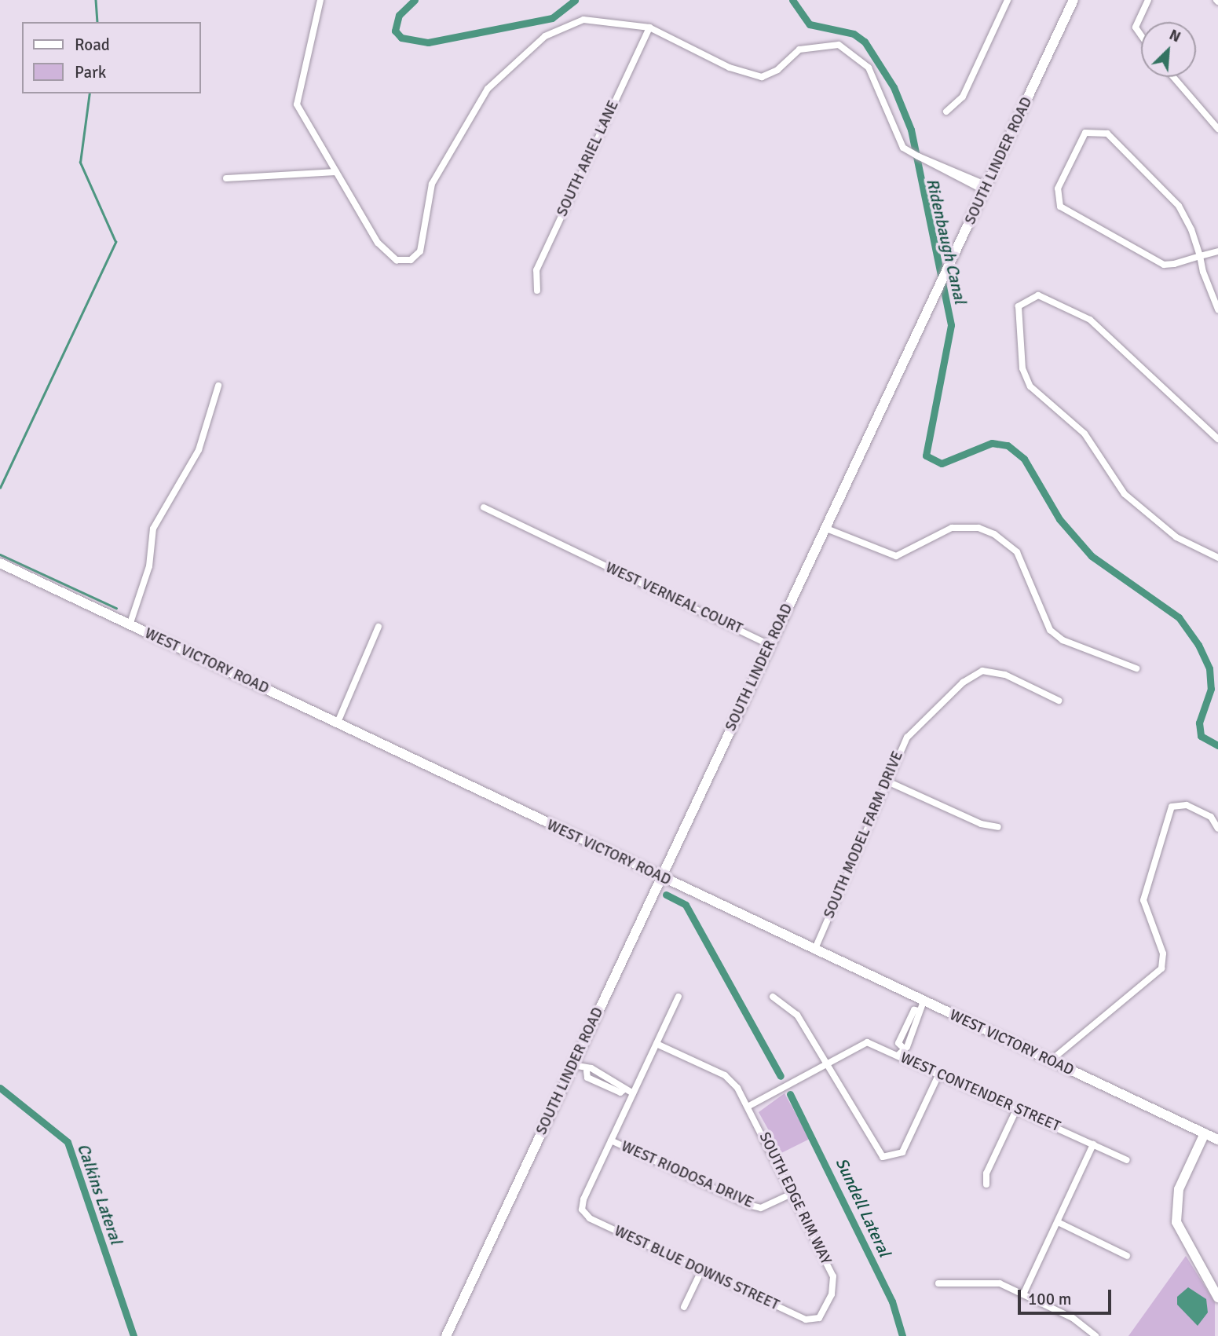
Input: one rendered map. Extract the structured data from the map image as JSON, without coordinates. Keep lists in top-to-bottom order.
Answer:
{
  "streets": {
    "street": [
      "SOUTH ARIEL LANE",
      "SOUTH LINDER ROAD",
      "WEST VERNEAL COURT",
      "WEST VICTORY ROAD",
      "SOUTH MODEL FARM DRIVE",
      "WEST CONTENDER STREET",
      "WEST RIODOSA DRIVE",
      "SOUTH EDGE RIM WAY",
      "WEST BLUE DOWNS STREET"
    ]
  },
  "crossings": [
    ["SOUTH LINDER ROAD", "WEST VERNEAL COURT"],
    ["SOUTH LINDER ROAD", "WEST VICTORY ROAD"],
    ["WEST VICTORY ROAD", "SOUTH MODEL FARM DRIVE"],
    ["WEST RIODOSA DRIVE", "SOUTH EDGE RIM WAY"],
    ["WEST RIODOSA DRIVE", "WEST BLUE DOWNS STREET"],
    ["SOUTH EDGE RIM WAY", "WEST BLUE DOWNS STREET"]
  ],
  "water": ["Ridenbaugh Canal", "Calkins Lateral", "Sundell Lateral"],
  "legend": ["Road", "Park"],
  "scale_bar": "100 m",
  "north": "top right"
}
